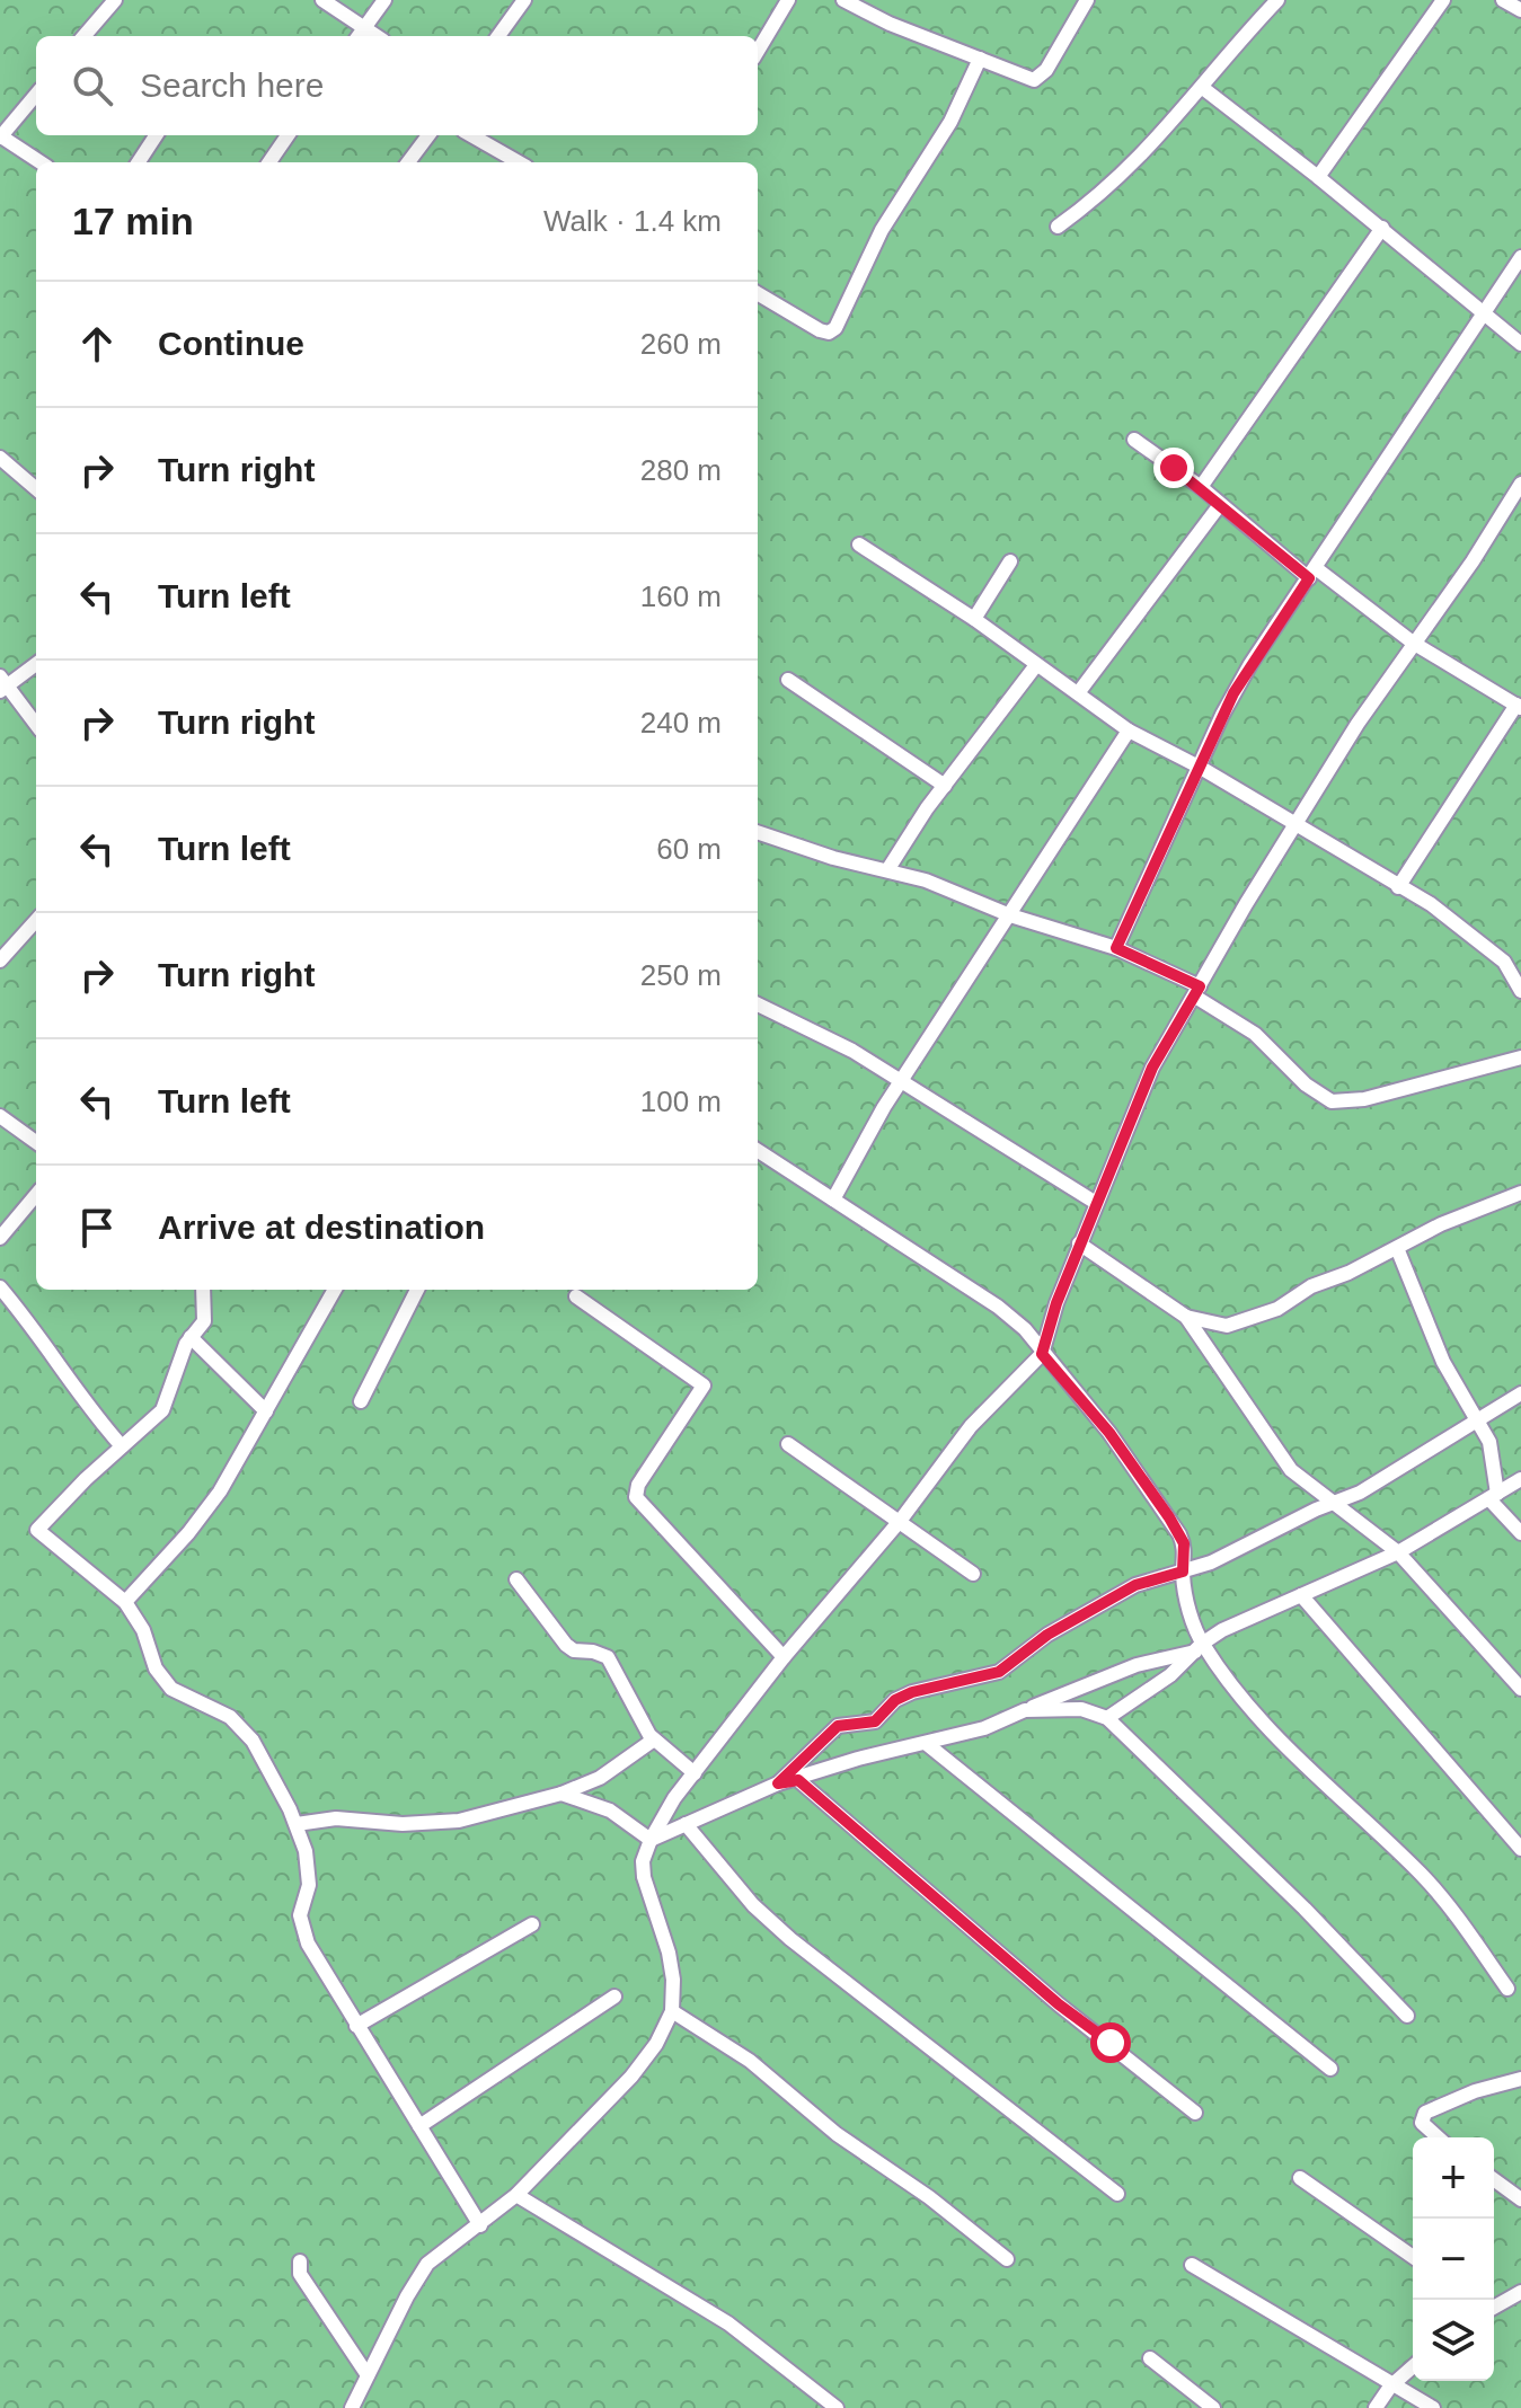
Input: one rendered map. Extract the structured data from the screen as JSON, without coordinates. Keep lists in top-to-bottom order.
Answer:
{
  "page": {
    "search": "Search here",
    "heading": ["17 min", "Walk · 1.4 km"],
    "list": [
      ["Continue", "260 m"],
      ["Turn right", "280 m"],
      ["Turn left", "160 m"],
      ["Turn right", "240 m"],
      ["Turn left", "60 m"],
      ["Turn right", "250 m"],
      ["Turn left", "100 m"],
      "Arrive at destination"
    ],
    "map_buttons": ["+", "−"]
  }
}
